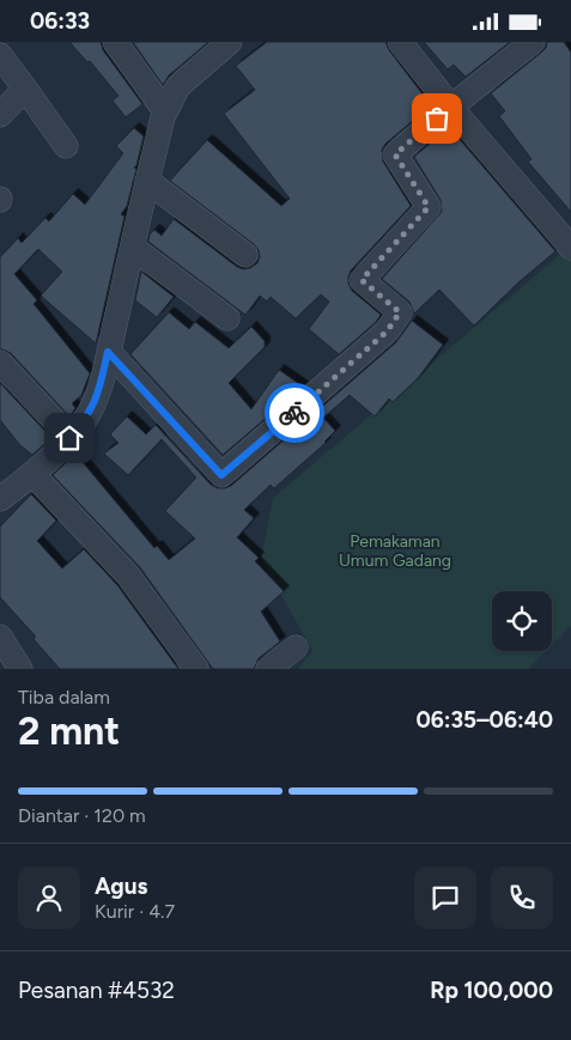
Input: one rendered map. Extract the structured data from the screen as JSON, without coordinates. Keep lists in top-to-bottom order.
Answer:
{
  "parks": ["Pemakaman Umum Gadang"],
  "page": {
    "status": "06:33",
    "heading": ["2 mnt", "Tiba dalam", "06:35–06:40"],
    "panel": [
      "Agus",
      "Kurir · 4.7",
      "Pesanan #4532",
      "Rp 100,000"
    ],
    "bar": "Diantar · 120 m"
  }
}
